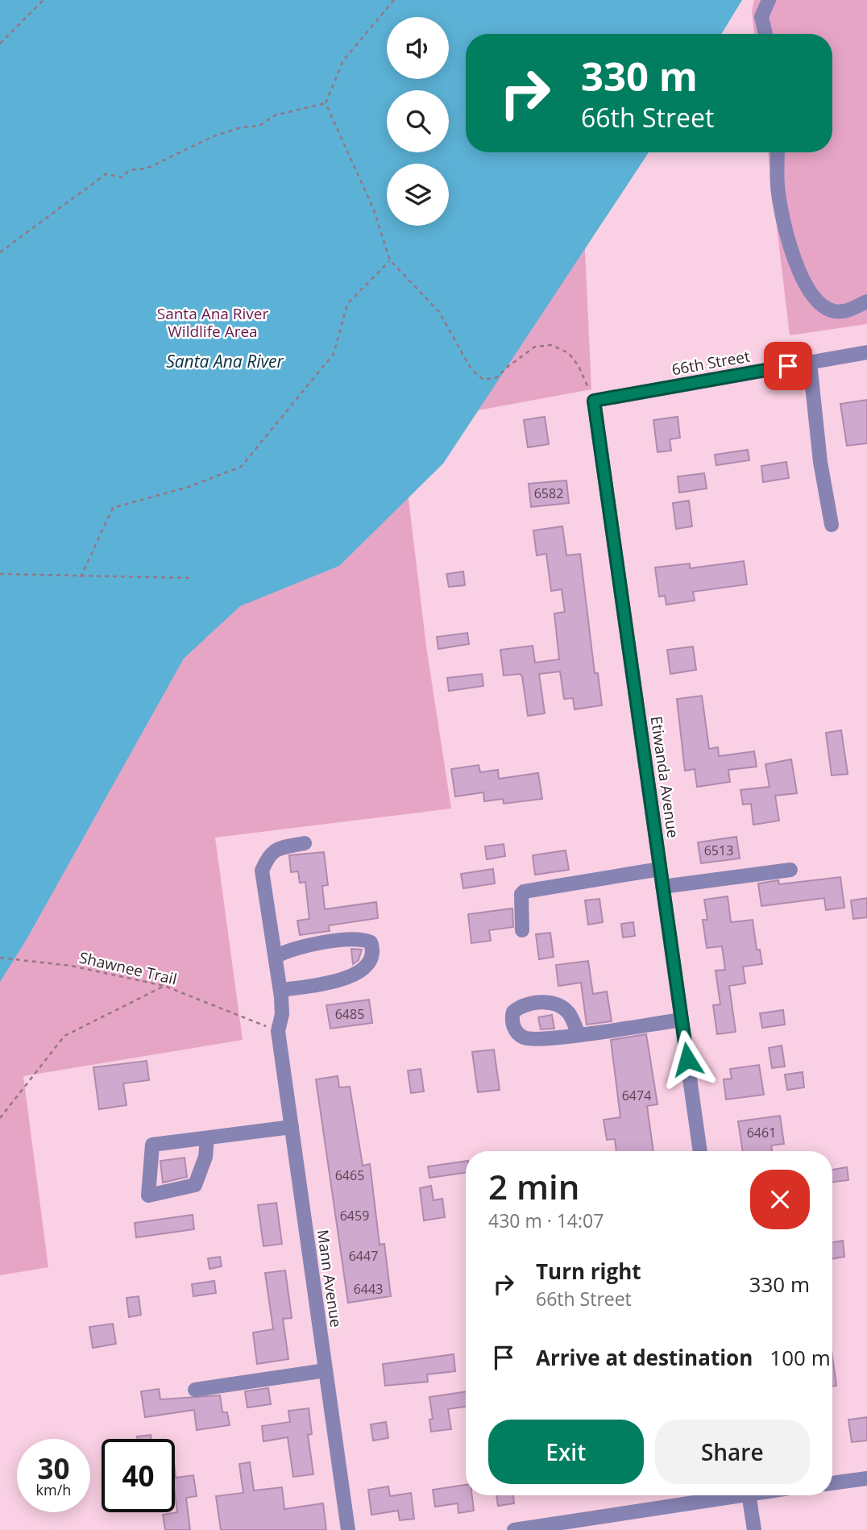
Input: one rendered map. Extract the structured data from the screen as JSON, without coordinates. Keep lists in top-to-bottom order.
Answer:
{
  "streets": {
    "street": ["66th Street", "Etiwanda Avenue", "Mann Avenue"],
    "path": ["Shawnee Trail"]
  },
  "crossings": [
    ["66th Street", "Etiwanda Avenue"],
    ["Shawnee Trail", "Mann Avenue"]
  ],
  "water": ["Santa Ana River"],
  "parks": ["Santa Ana River Wildlife Area"],
  "house_numbers": [
    "6582",
    "6513",
    "6485",
    "6474",
    "6461",
    "6465",
    "6459",
    "6447",
    "6443"
  ],
  "page": {
    "turn": ["330 m", "66th Street"],
    "heading": ["2 min", "430 m · 14:07"],
    "list": [
      {
        "name": "Turn right",
        "note": "66th Street",
        "value": "330 m"
      },
      {
        "name": "Arrive at destination",
        "value": "100 m"
      }
    ],
    "buttons": ["Exit", "Share"],
    "speed": "30 km/h",
    "limit": "40"
  }
}
